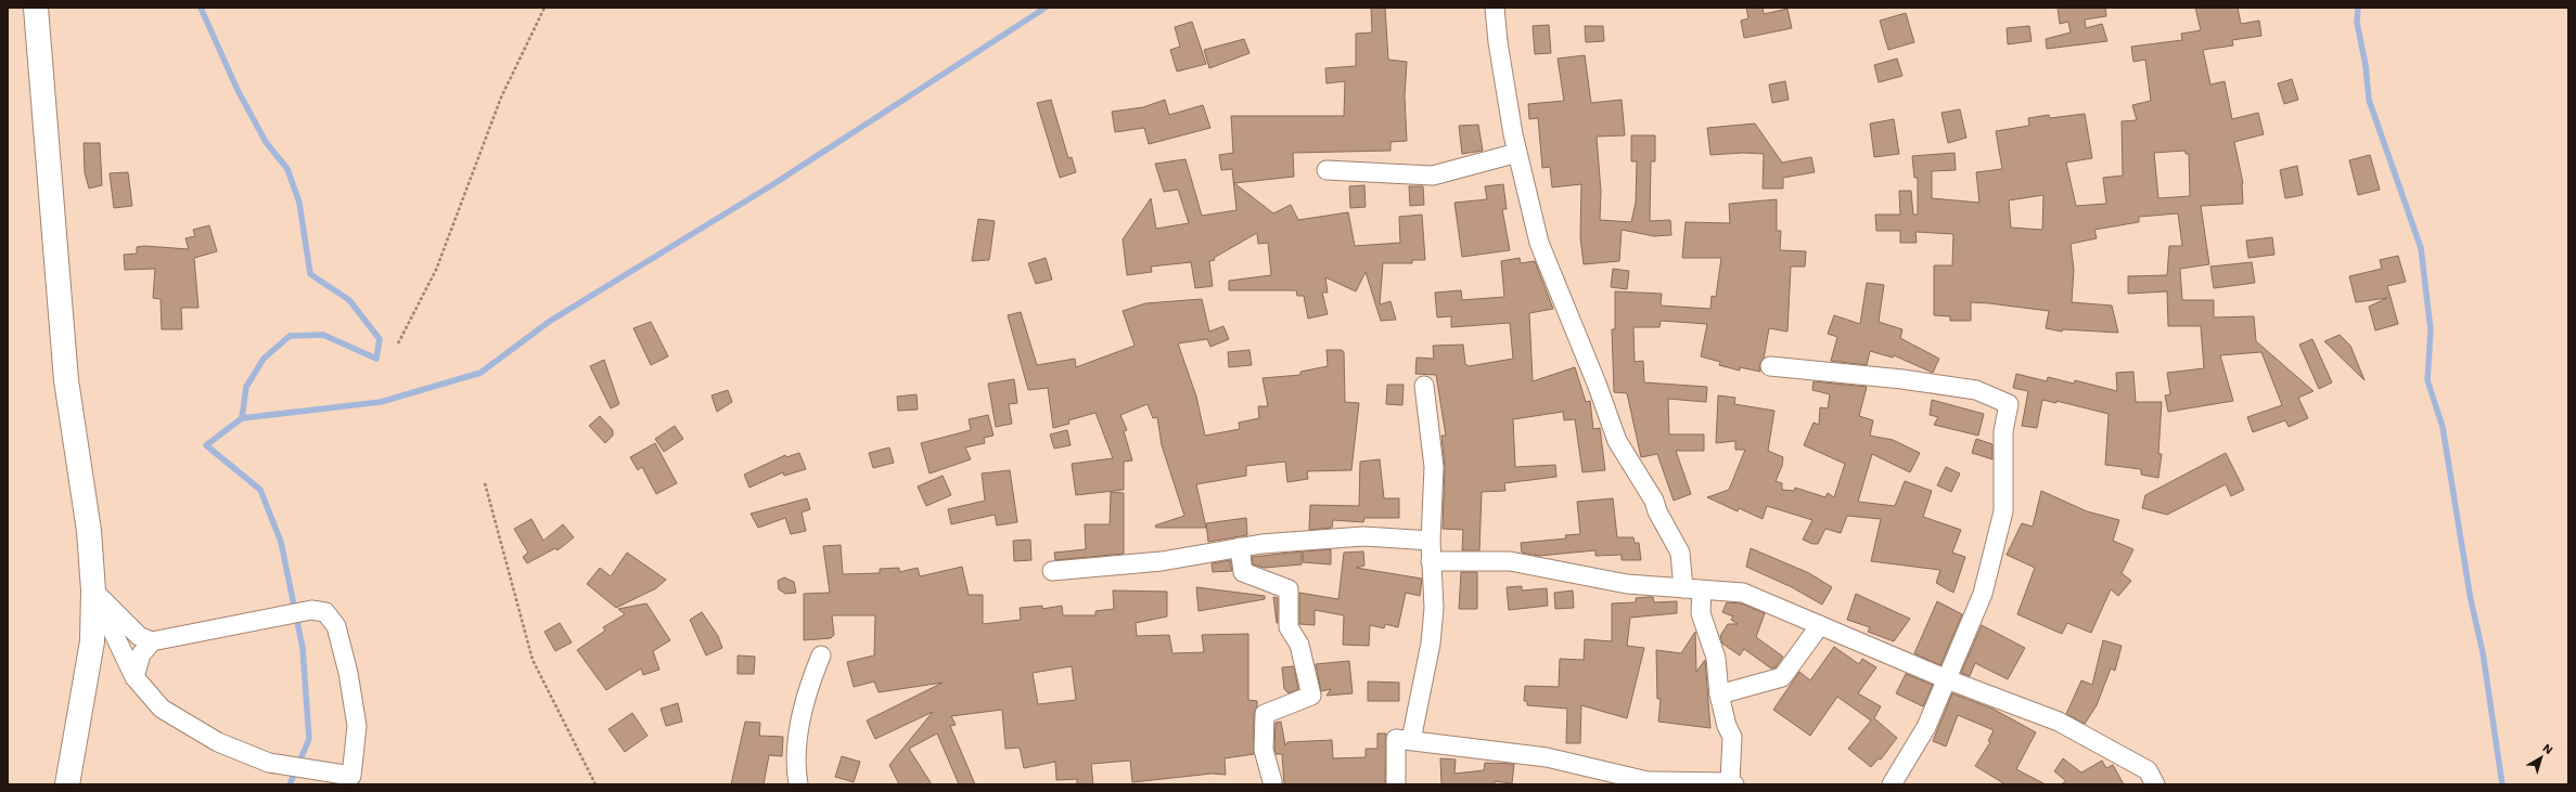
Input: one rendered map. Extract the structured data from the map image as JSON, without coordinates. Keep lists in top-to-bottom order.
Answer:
{
  "north": "top right"
}
